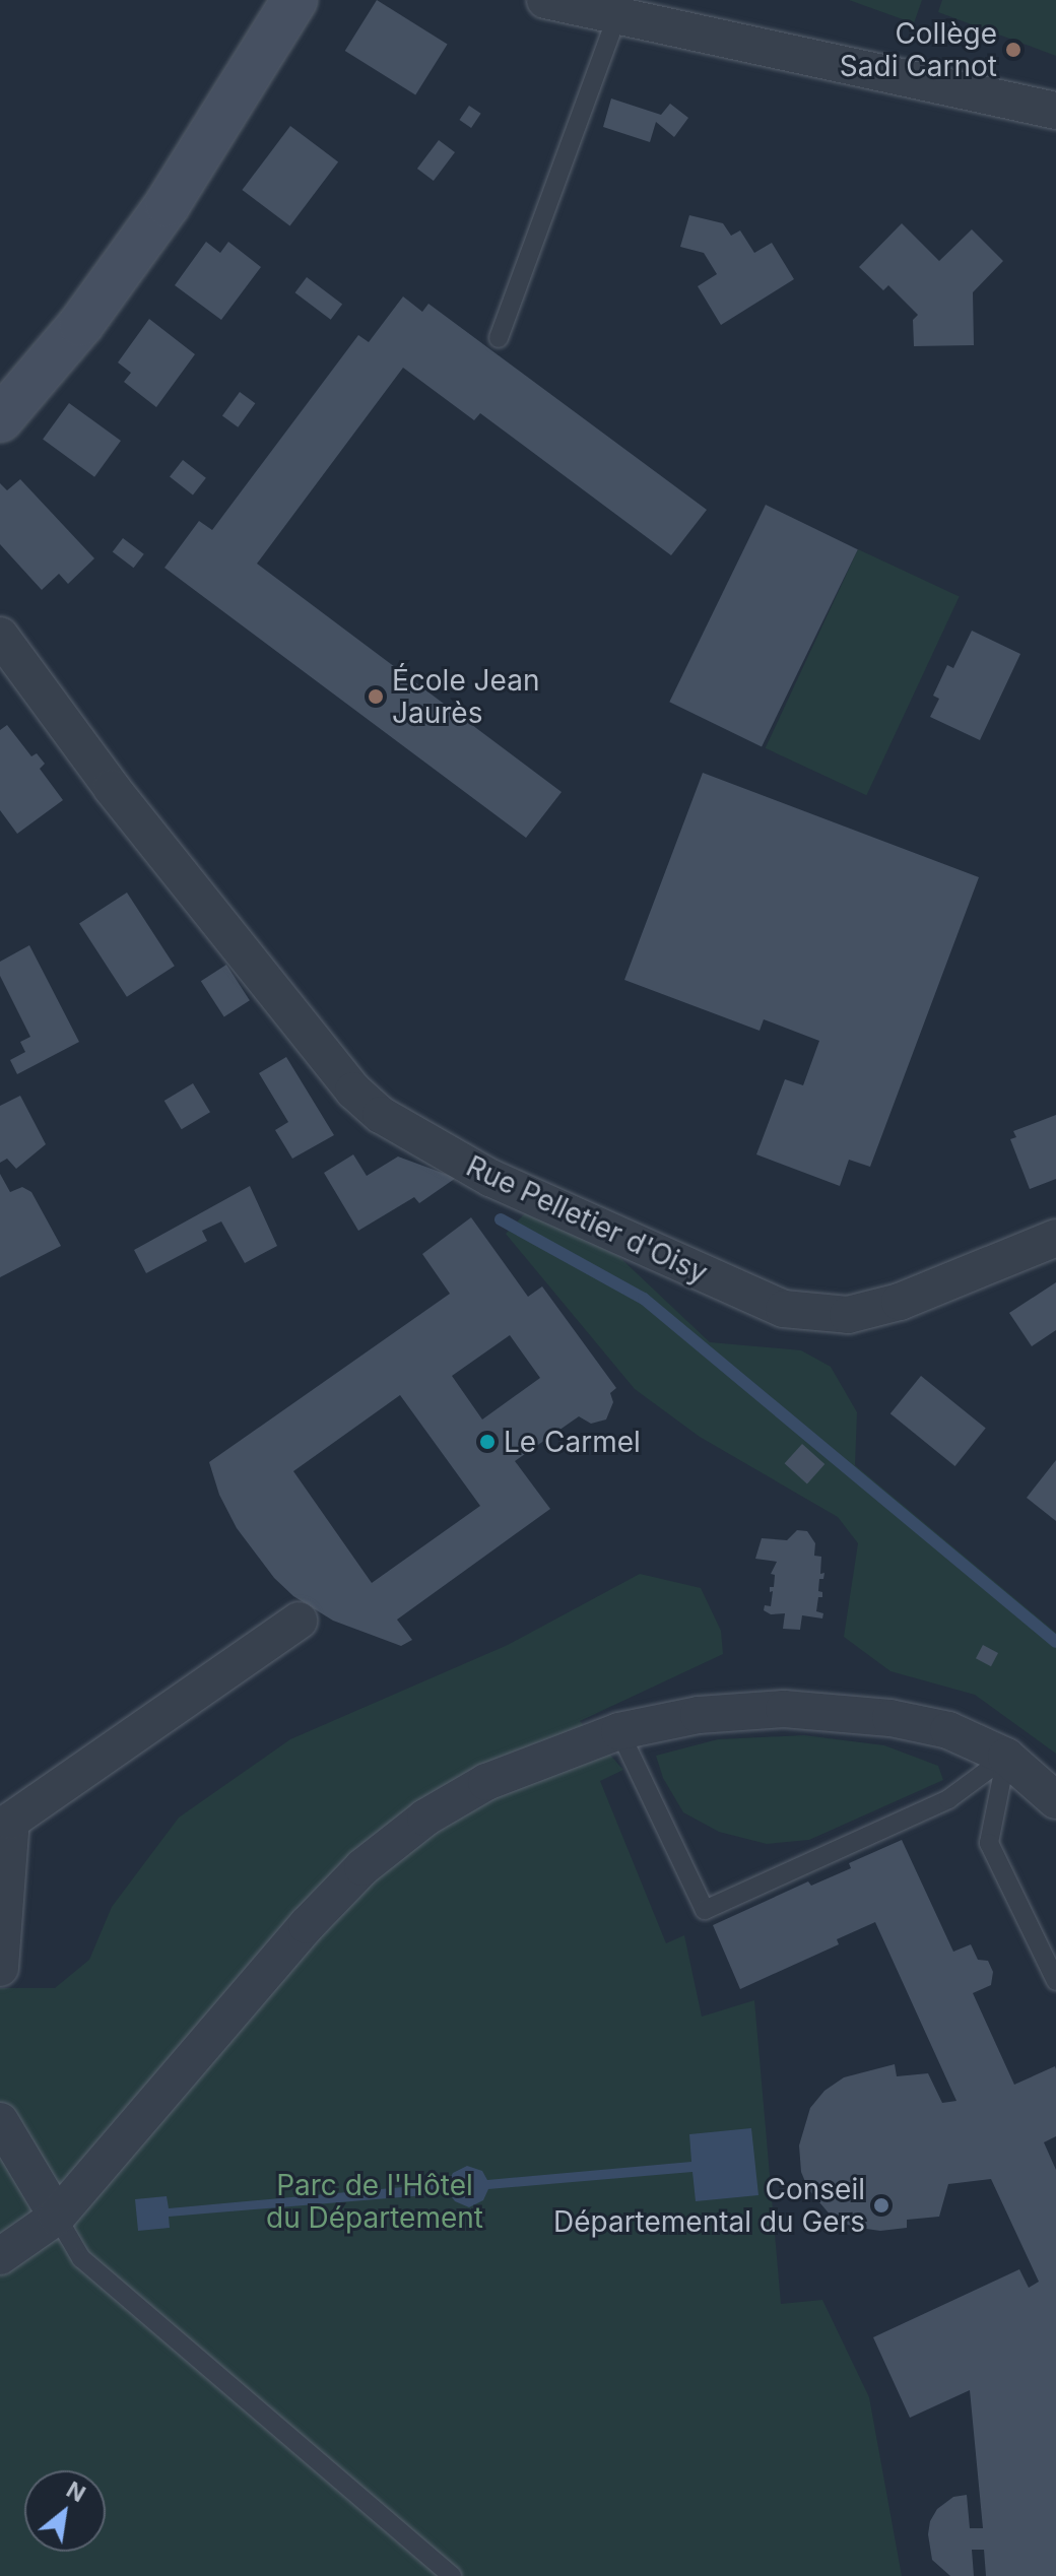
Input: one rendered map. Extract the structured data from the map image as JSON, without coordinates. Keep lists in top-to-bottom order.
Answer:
{
  "streets": {
    "street": ["Rue Pelletier d'Oisy"]
  },
  "parks": ["Parc de l'Hôtel du Département"],
  "places": [
    "Collège Sadi Carnot",
    "École Jean Jaurès",
    "Le Carmel",
    "Conseil Départemental du Gers"
  ],
  "north": "top right"
}
